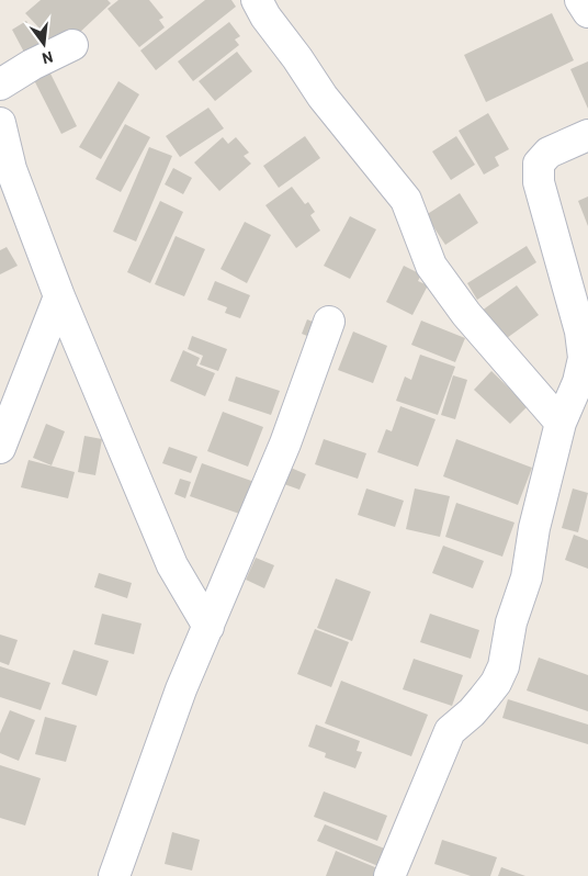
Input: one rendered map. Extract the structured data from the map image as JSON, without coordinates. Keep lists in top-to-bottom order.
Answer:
{
  "north": "bottom"
}
